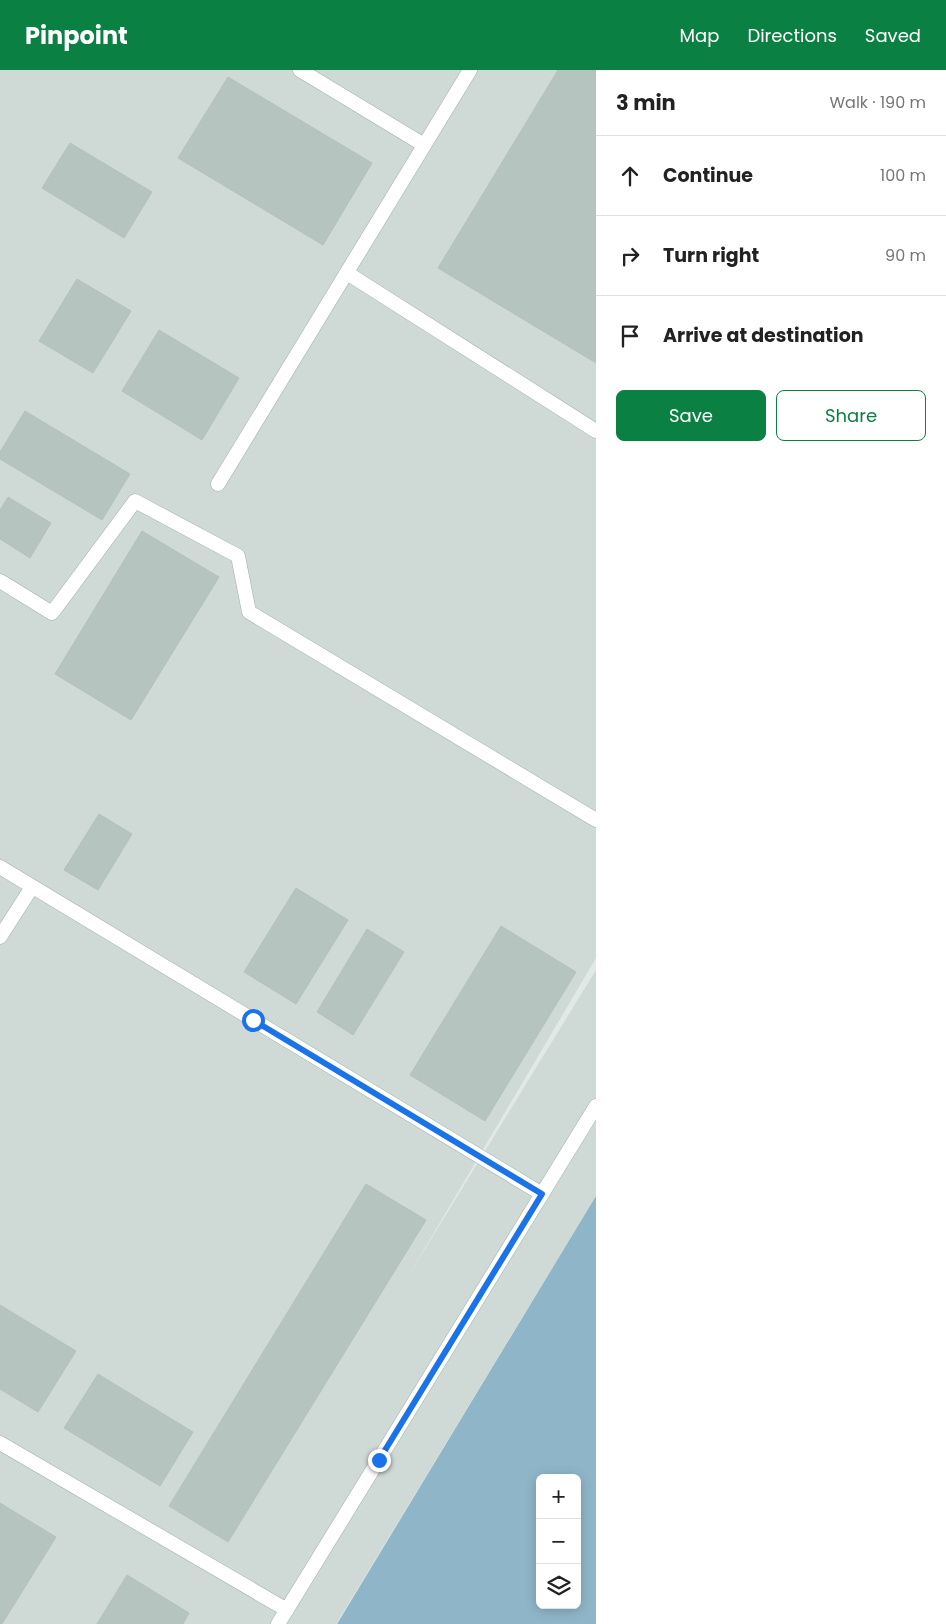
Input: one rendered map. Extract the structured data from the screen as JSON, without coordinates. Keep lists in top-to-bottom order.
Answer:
{
  "page": {
    "header": "Pinpoint",
    "nav": ["Map", "Directions", "Saved"],
    "heading": ["3 min", "Walk · 190 m"],
    "list": [
      ["Continue", "100 m"],
      ["Turn right", "90 m"],
      "Arrive at destination"
    ],
    "buttons": ["Save", "Share"],
    "map_buttons": ["+", "−"]
  }
}
